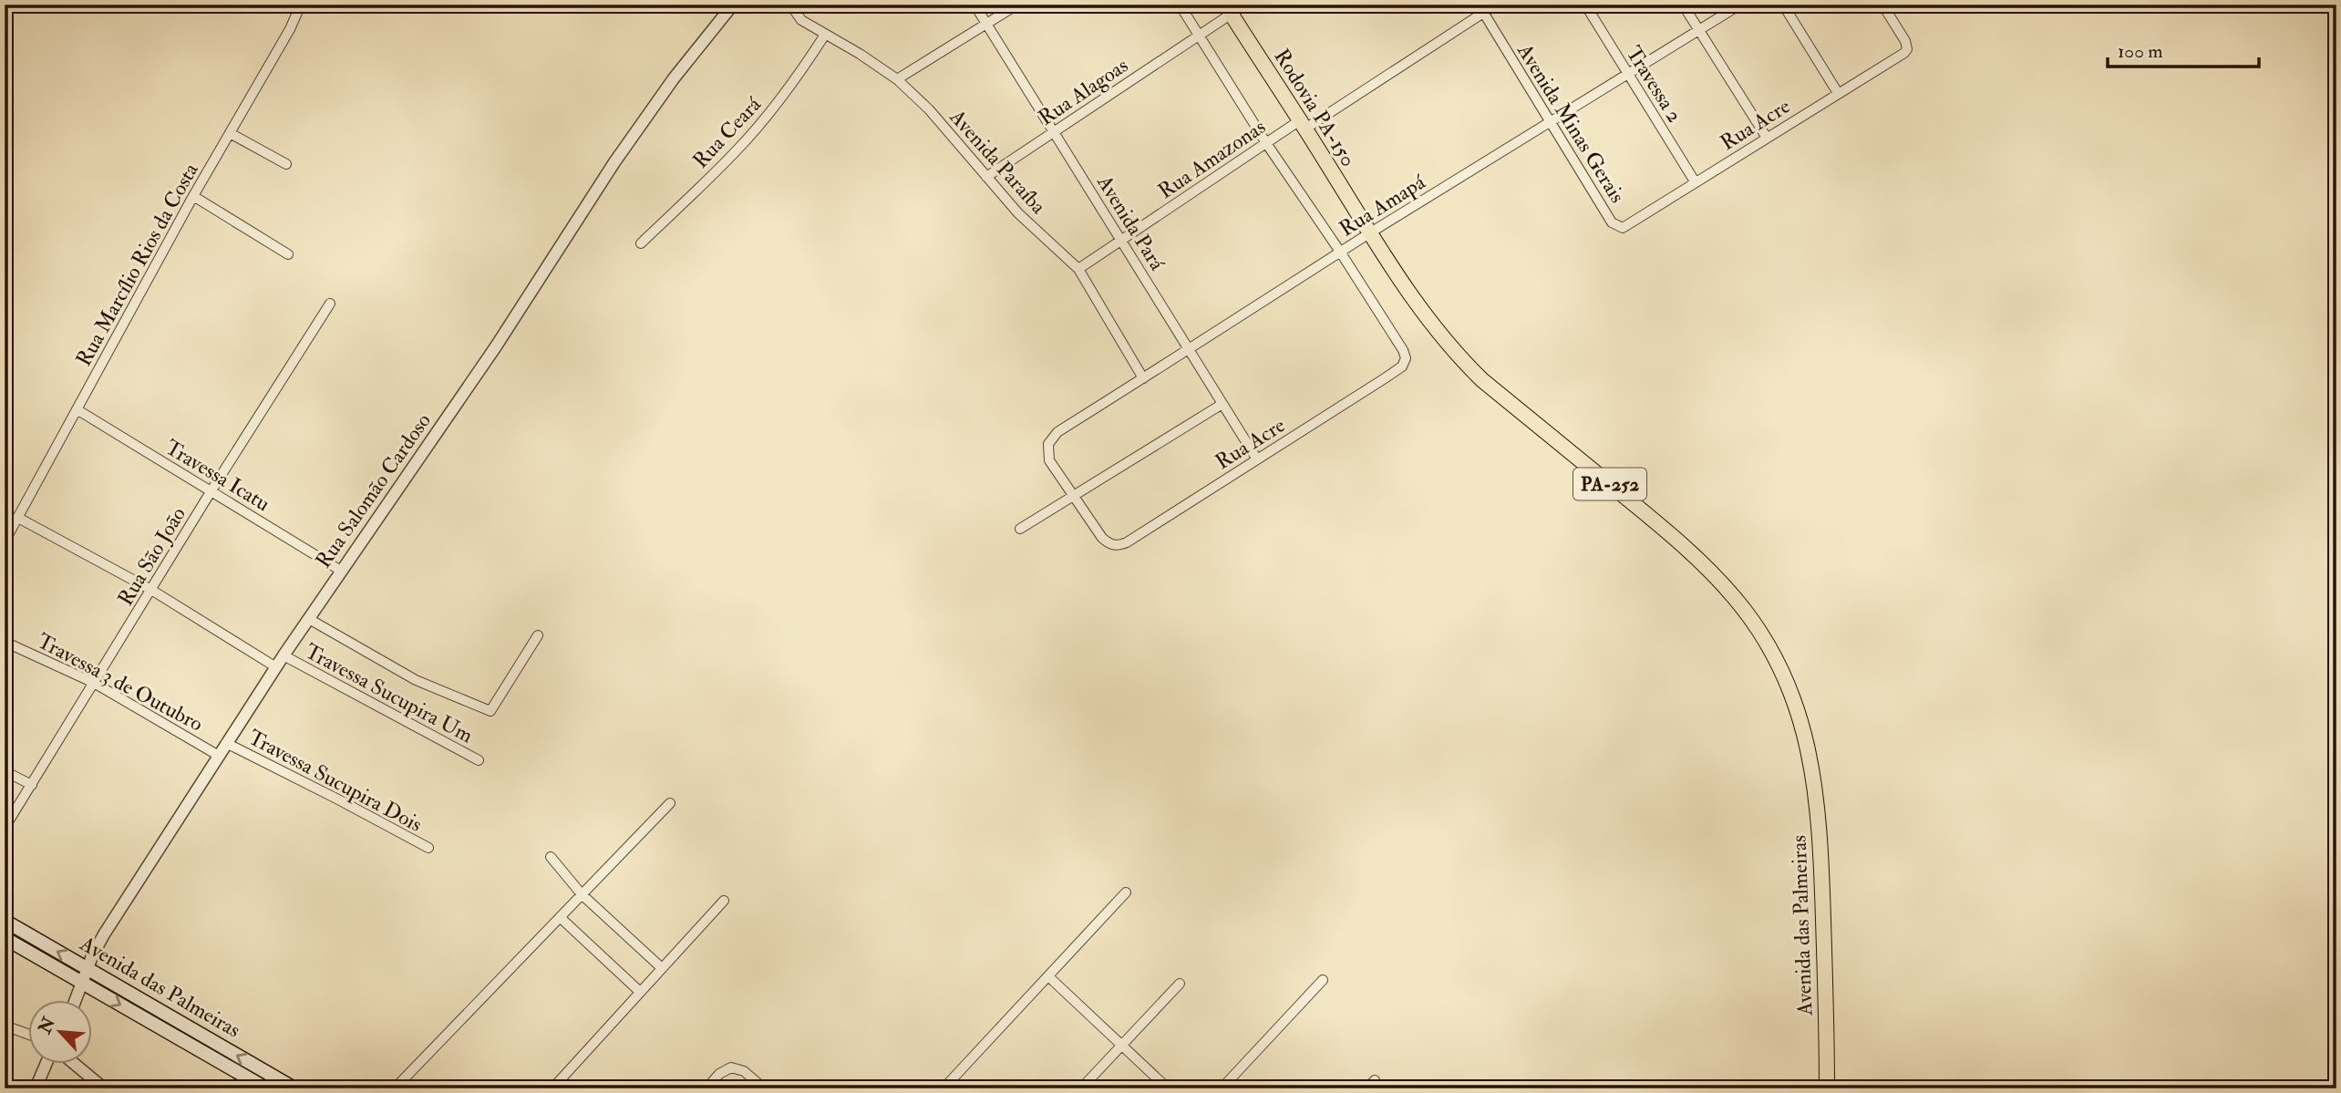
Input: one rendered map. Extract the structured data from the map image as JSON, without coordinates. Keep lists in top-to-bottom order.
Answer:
{
  "streets": {
    "highway": ["Rodovia PA-150", "PA-252", "Avenida das Palmeiras"],
    "street": [
      "Travessa 2",
      "Rua Alagoas",
      "Avenida Minas Gerais",
      "Rua Acre",
      "Rua Ceará",
      "Rua Amazonas",
      "Avenida Paraíba",
      "Rua Amapá",
      "Avenida Pará",
      "Rua Marcílio Rios da Costa",
      "Travessa Icatu",
      "Rua Salomão Cardoso",
      "Rua São João",
      "Travessa 3 de Outubro",
      "Travessa Sucupira Um",
      "Travessa Sucupira Dois"
    ]
  },
  "crossings": [
    ["Travessa 2", "Rua Acre"],
    ["Travessa 2", "Rua Amapá"],
    ["Rua Alagoas", "Rodovia PA-150"],
    ["Rua Alagoas", "Avenida Paraíba"],
    ["Rua Alagoas", "Avenida Pará"],
    ["Rodovia PA-150", "Rua Amazonas"],
    ["Rodovia PA-150", "Rua Amapá"],
    ["Rodovia PA-150", "Avenida das Palmeiras"],
    ["Avenida Minas Gerais", "Rua Acre"],
    ["Avenida Minas Gerais", "Rua Amazonas"],
    ["Avenida Minas Gerais", "Rua Amapá"],
    ["Rua Acre", "Rua Amapá"],
    ["Rua Acre", "Avenida Pará"],
    ["Rua Ceará", "Avenida Paraíba"],
    ["Rua Amazonas", "Avenida Paraíba"],
    ["Rua Amazonas", "Avenida Pará"],
    ["Avenida Paraíba", "Rua Amapá"],
    ["Rua Amapá", "Avenida Pará"],
    ["Rua Amapá", "Avenida das Palmeiras"],
    ["Rua Marcílio Rios da Costa", "Travessa Icatu"],
    ["Travessa Icatu", "Rua Salomão Cardoso"],
    ["Travessa Icatu", "Rua São João"],
    ["Rua Salomão Cardoso", "Travessa 3 de Outubro"],
    ["Rua Salomão Cardoso", "Travessa Sucupira Um"],
    ["Rua Salomão Cardoso", "Travessa Sucupira Dois"],
    ["Rua Salomão Cardoso", "Avenida das Palmeiras"],
    ["Rua São João", "Travessa 3 de Outubro"]
  ],
  "scale_bar": "100 m",
  "north": "top left"
}
